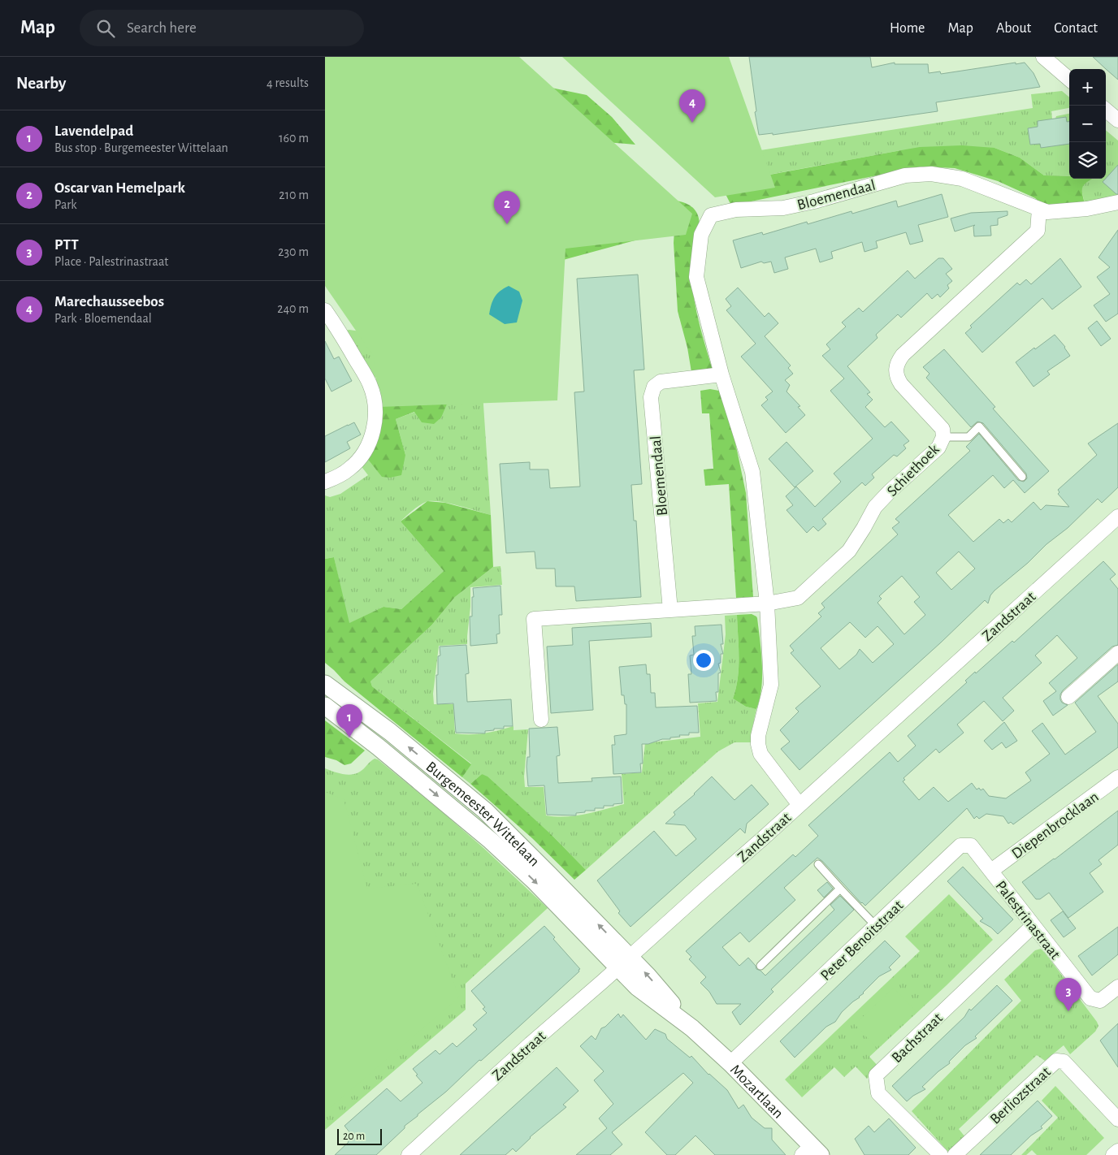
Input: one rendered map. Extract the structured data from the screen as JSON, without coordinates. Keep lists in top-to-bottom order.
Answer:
{
  "streets": {
    "street": [
      "Bloemendaal",
      "Schiethoek",
      "Zandstraat",
      "Burgemeester Wittelaan",
      "Diepenbrocklaan",
      "Palestrinastraat",
      "Peter Benoitstraat",
      "Bachstraat",
      "Mozartlaan",
      "Berliozstraat"
    ]
  },
  "crossings": [
    ["Bloemendaal", "Schiethoek"],
    ["Bloemendaal", "Zandstraat"],
    ["Zandstraat", "Burgemeester Wittelaan"],
    ["Zandstraat", "Mozartlaan"],
    ["Burgemeester Wittelaan", "Mozartlaan"],
    ["Diepenbrocklaan", "Palestrinastraat"],
    ["Diepenbrocklaan", "Peter Benoitstraat"],
    ["Palestrinastraat", "Peter Benoitstraat"],
    ["Palestrinastraat", "Bachstraat"],
    ["Peter Benoitstraat", "Mozartlaan"]
  ],
  "scale_bar": "20 m",
  "page": {
    "header": "Map",
    "search": "Search here",
    "nav": [
      "Home",
      "Map",
      "About",
      "Contact"
    ],
    "heading": ["Nearby", "4 results"],
    "map_buttons": ["+", "−"],
    "pins": [
      "4",
      "2",
      "1",
      "3"
    ],
    "list": [
      {
        "mark": "1",
        "name": "Lavendelpad",
        "note": "Bus stop · Burgemeester Wittelaan",
        "value": "160 m"
      },
      {
        "mark": "2",
        "name": "Oscar van Hemelpark",
        "note": "Park",
        "value": "210 m"
      },
      {
        "mark": "3",
        "name": "PTT",
        "note": "Place · Palestrinastraat",
        "value": "230 m"
      },
      {
        "mark": "4",
        "name": "Marechausseebos",
        "note": "Park · Bloemendaal",
        "value": "240 m"
      }
    ],
    "scale": "20 m"
  }
}
